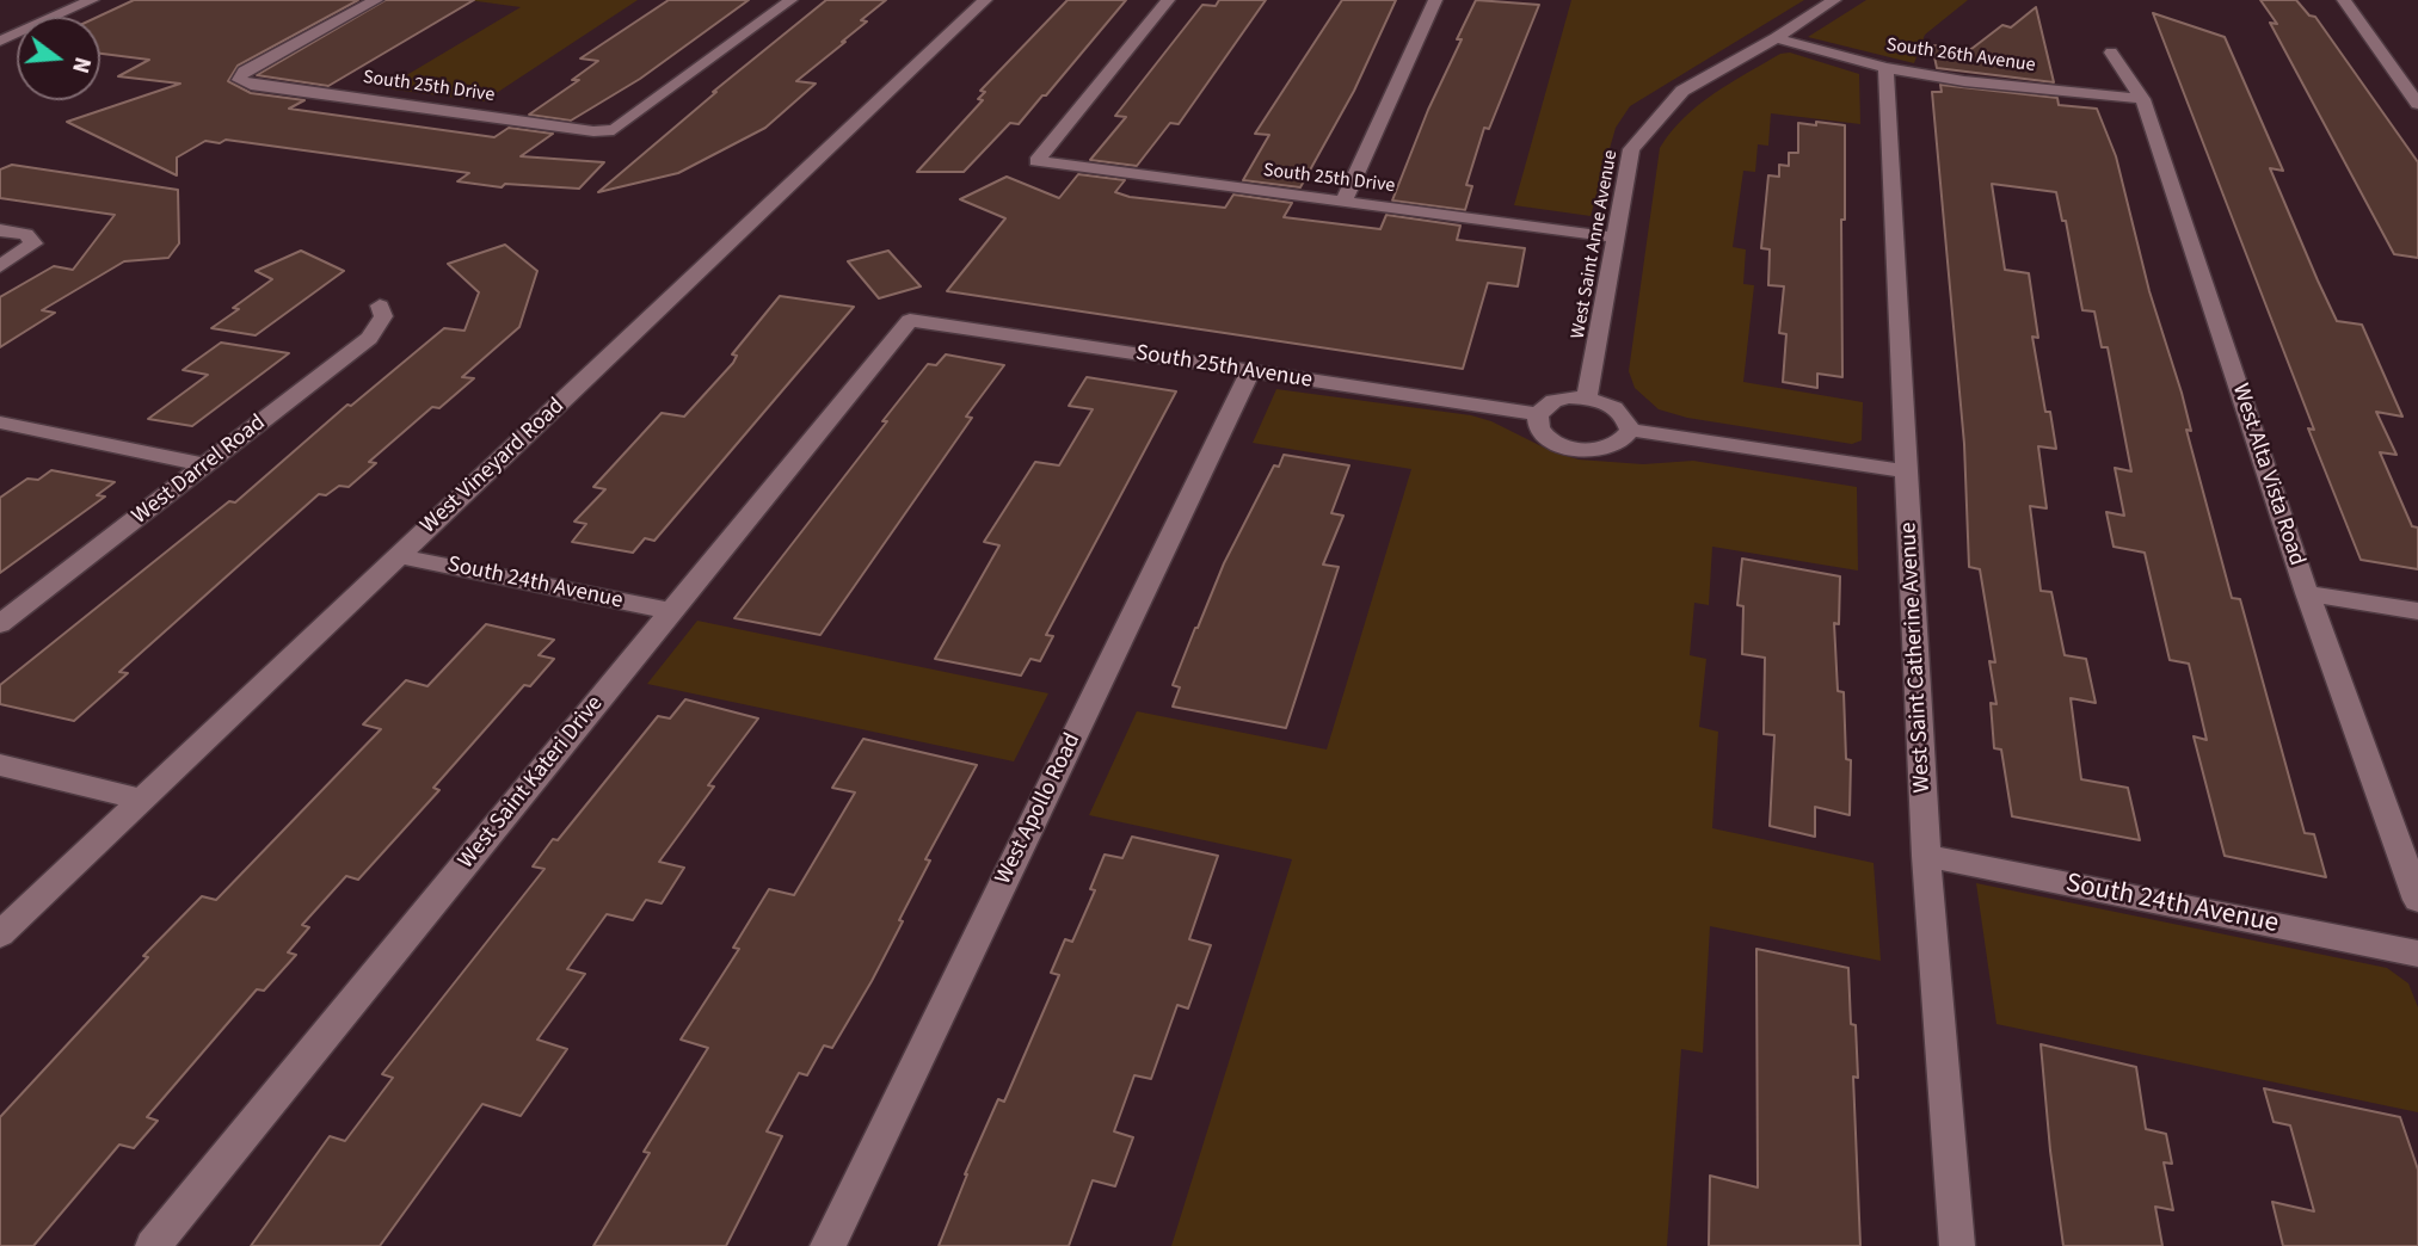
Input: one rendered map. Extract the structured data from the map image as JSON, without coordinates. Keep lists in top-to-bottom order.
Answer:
{
  "streets": {
    "street": [
      "South 26th Avenue",
      "South 25th Drive",
      "West Saint Anne Avenue",
      "South 25th Avenue",
      "West Vineyard Road",
      "West Darrel Road",
      "West Alta Vista Road",
      "South 24th Avenue",
      "West Saint Catherine Avenue",
      "West Saint Kateri Drive",
      "West Apollo Road"
    ]
  },
  "crossings": [
    ["South 26th Avenue", "West Saint Anne Avenue"],
    ["South 26th Avenue", "West Alta Vista Road"],
    ["South 26th Avenue", "West Saint Catherine Avenue"],
    ["South 25th Drive", "West Saint Anne Avenue"],
    ["South 25th Avenue", "West Saint Kateri Drive"],
    ["South 25th Avenue", "West Apollo Road"],
    ["West Vineyard Road", "South 24th Avenue"],
    ["South 24th Avenue", "West Saint Catherine Avenue"],
    ["South 24th Avenue", "West Saint Kateri Drive"]
  ],
  "north": "right"
}
